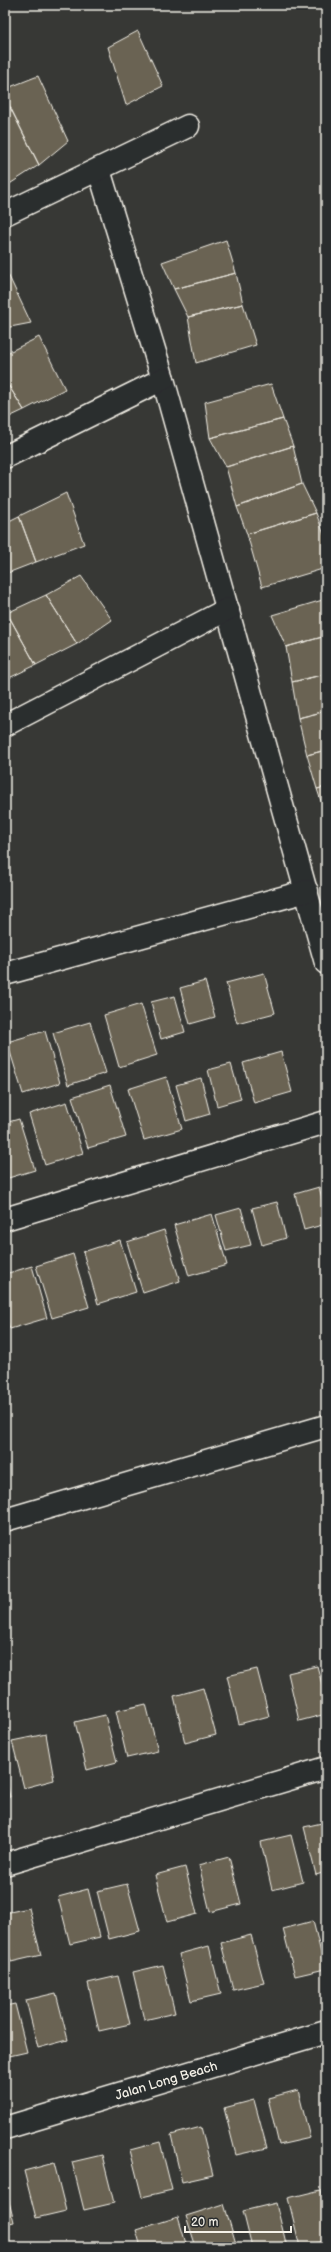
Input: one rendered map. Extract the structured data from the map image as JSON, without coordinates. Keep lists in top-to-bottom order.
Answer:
{
  "streets": {
    "street": ["Jalan Long Beach"]
  },
  "scale_bar": "20 m"
}
